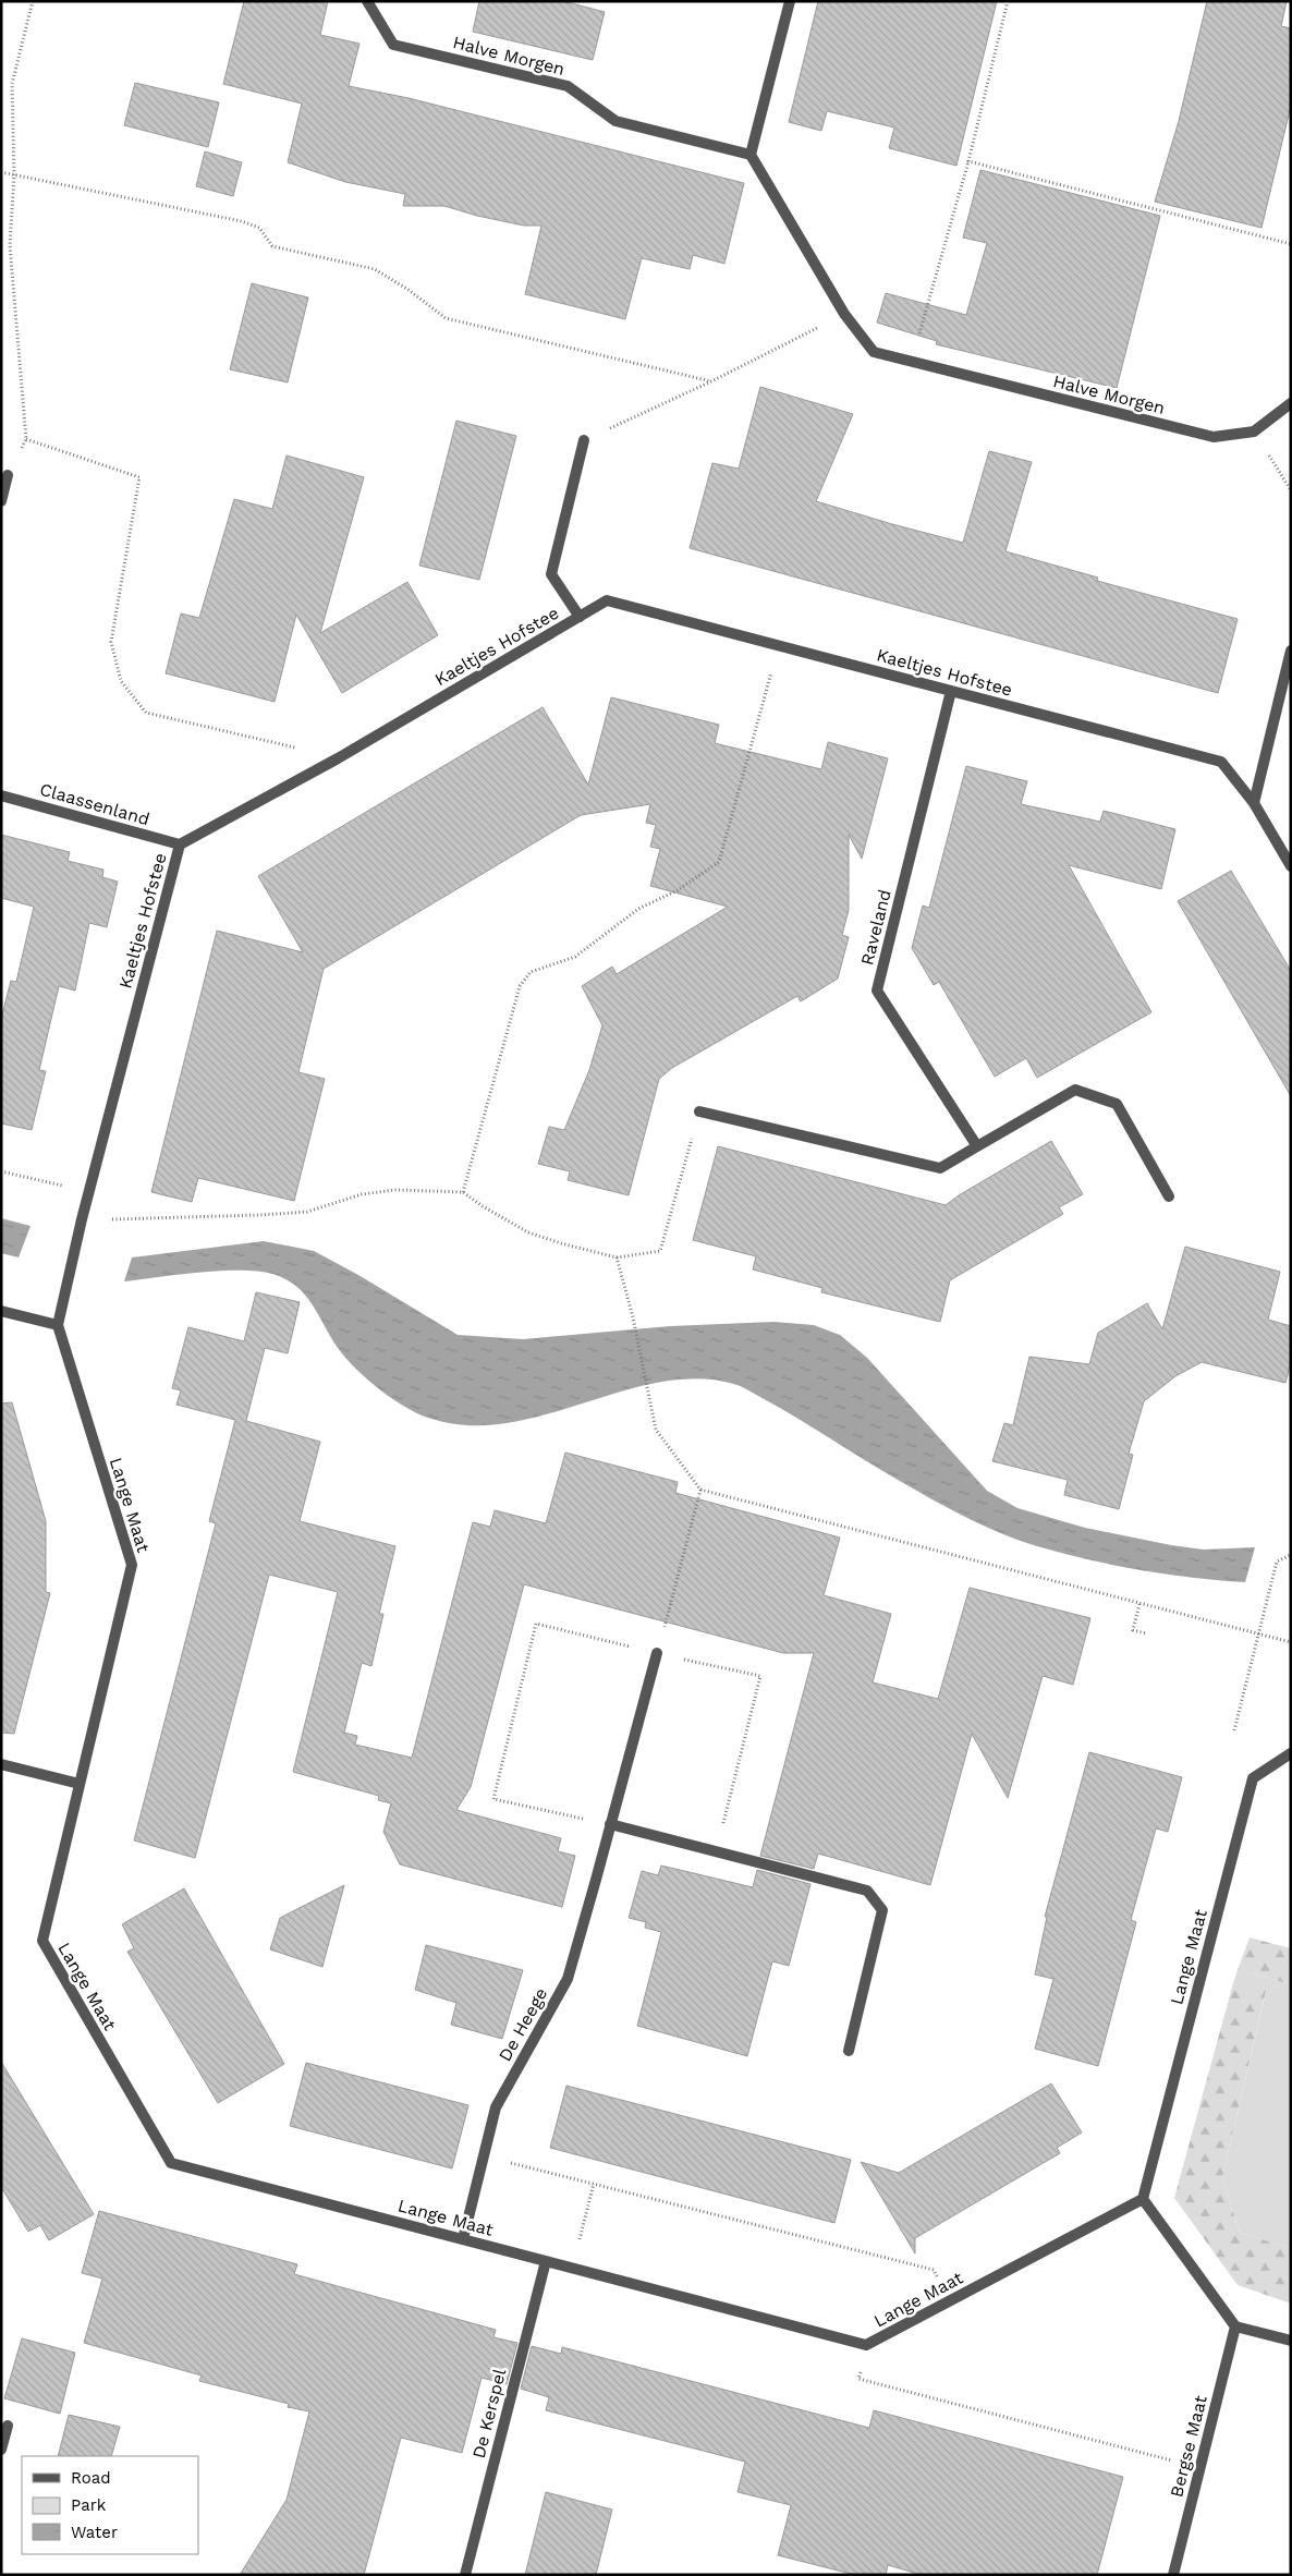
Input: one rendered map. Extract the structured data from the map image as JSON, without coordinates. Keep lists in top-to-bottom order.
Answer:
{
  "streets": {
    "street": [
      "Halve Morgen",
      "Kaeltjes Hofstee",
      "Claassenland",
      "Raveland",
      "Lange Maat",
      "De Heege",
      "De Kerspel",
      "Bergse Maat"
    ]
  },
  "crossings": [
    ["Kaeltjes Hofstee", "Claassenland"],
    ["Kaeltjes Hofstee", "Raveland"],
    ["Kaeltjes Hofstee", "Lange Maat"],
    ["Lange Maat", "De Heege"],
    ["Lange Maat", "De Kerspel"]
  ],
  "legend": ["Road", "Park", "Water"]
}
